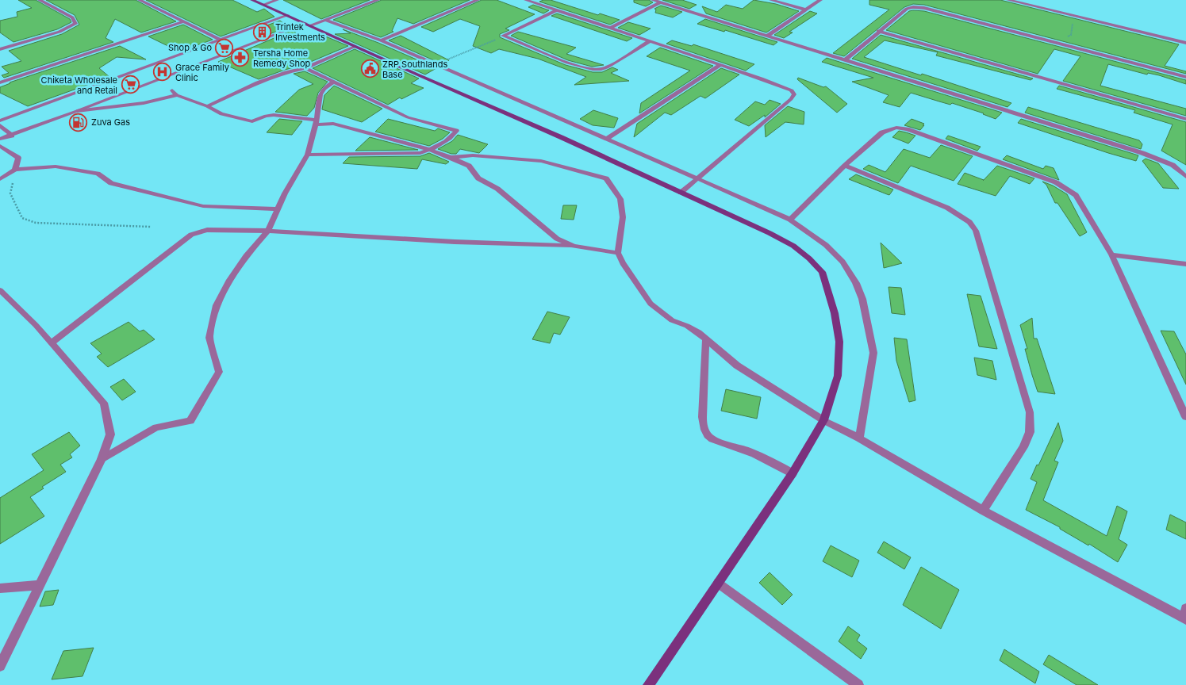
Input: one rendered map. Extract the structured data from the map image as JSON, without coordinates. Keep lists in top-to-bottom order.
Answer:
{
  "places": {
    "building": ["Trintek Investments"],
    "supermarket": ["Shop & Go", "Chiketa Wholesale and Retail"],
    "pharmacy": ["Tersha Home Remedy Shop"],
    "public building": ["ZRP Southlands Base"],
    "hospital": ["Grace Family Clinic"],
    "fuel station": ["Zuva Gas"]
  }
}
